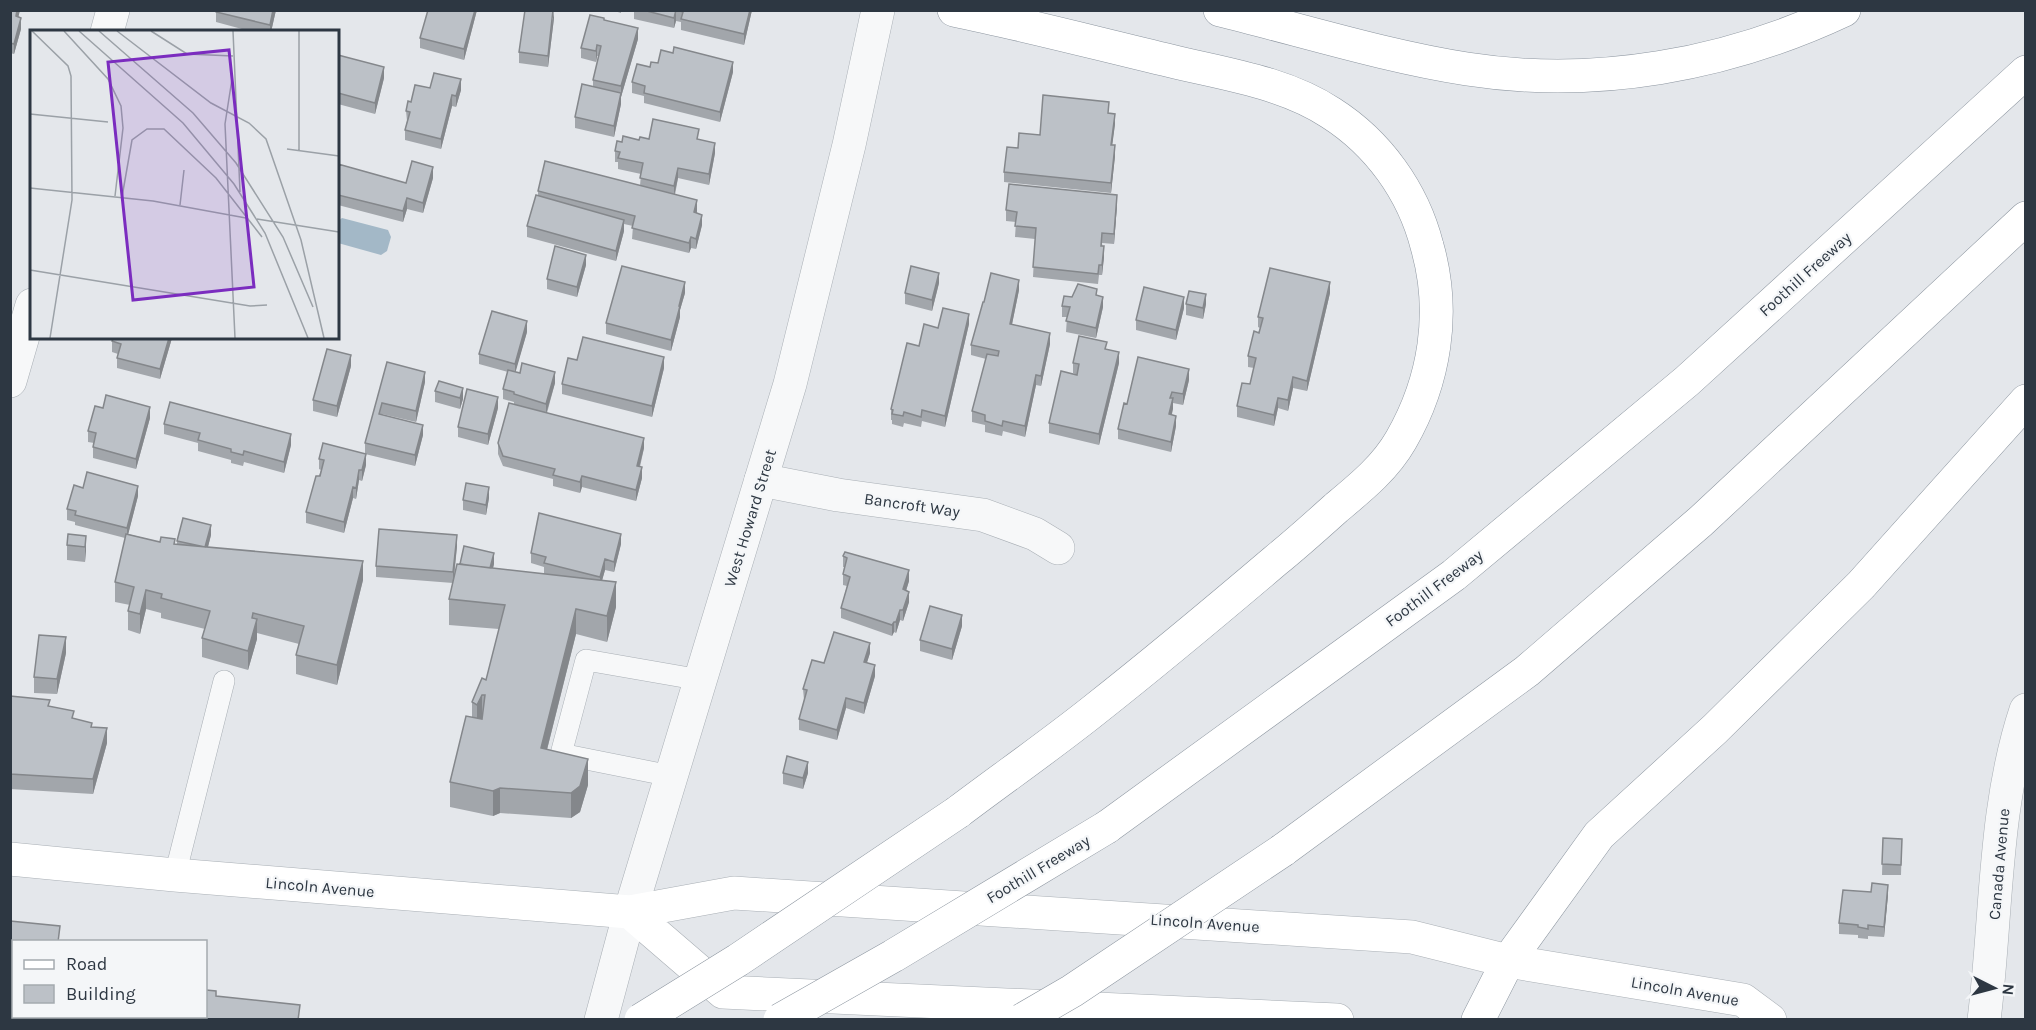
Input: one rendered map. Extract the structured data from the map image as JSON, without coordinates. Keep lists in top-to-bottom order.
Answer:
{
  "streets": {
    "main road": ["Foothill Freeway", "Lincoln Avenue"],
    "street": ["Bancroft Way", "West Howard Street", "Canada Avenue"]
  },
  "crossings": [
    ["Bancroft Way", "West Howard Street"],
    ["West Howard Street", "Lincoln Avenue"]
  ],
  "legend": ["Road", "Building"],
  "north": "right"
}
